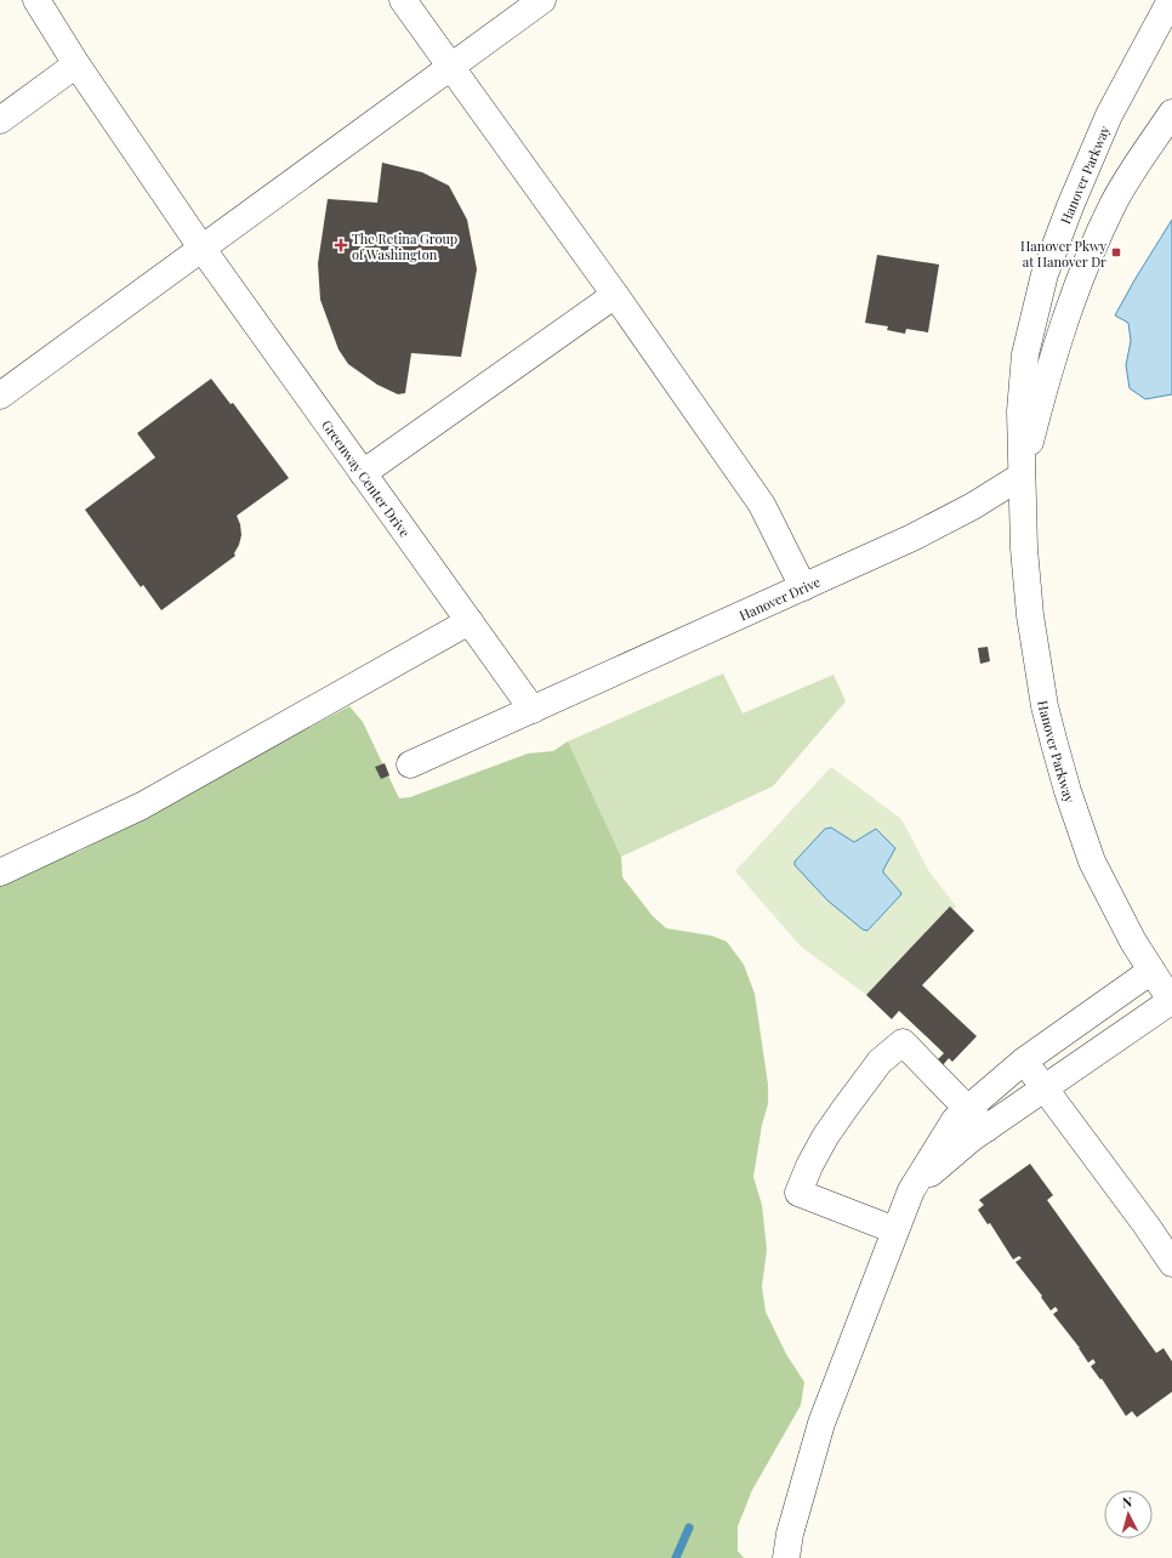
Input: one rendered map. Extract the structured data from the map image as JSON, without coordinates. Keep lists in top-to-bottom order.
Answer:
{
  "streets": {
    "street": ["Hanover Parkway", "Greenway Center Drive", "Hanover Drive"]
  },
  "crossings": [
    ["Hanover Parkway", "Hanover Drive"],
    ["Greenway Center Drive", "Hanover Drive"]
  ],
  "places": {
    "health": ["The Retina Group of Washington"],
    "transit": ["Hanover Pkwy at Hanover Dr"]
  },
  "north": "top"
}
